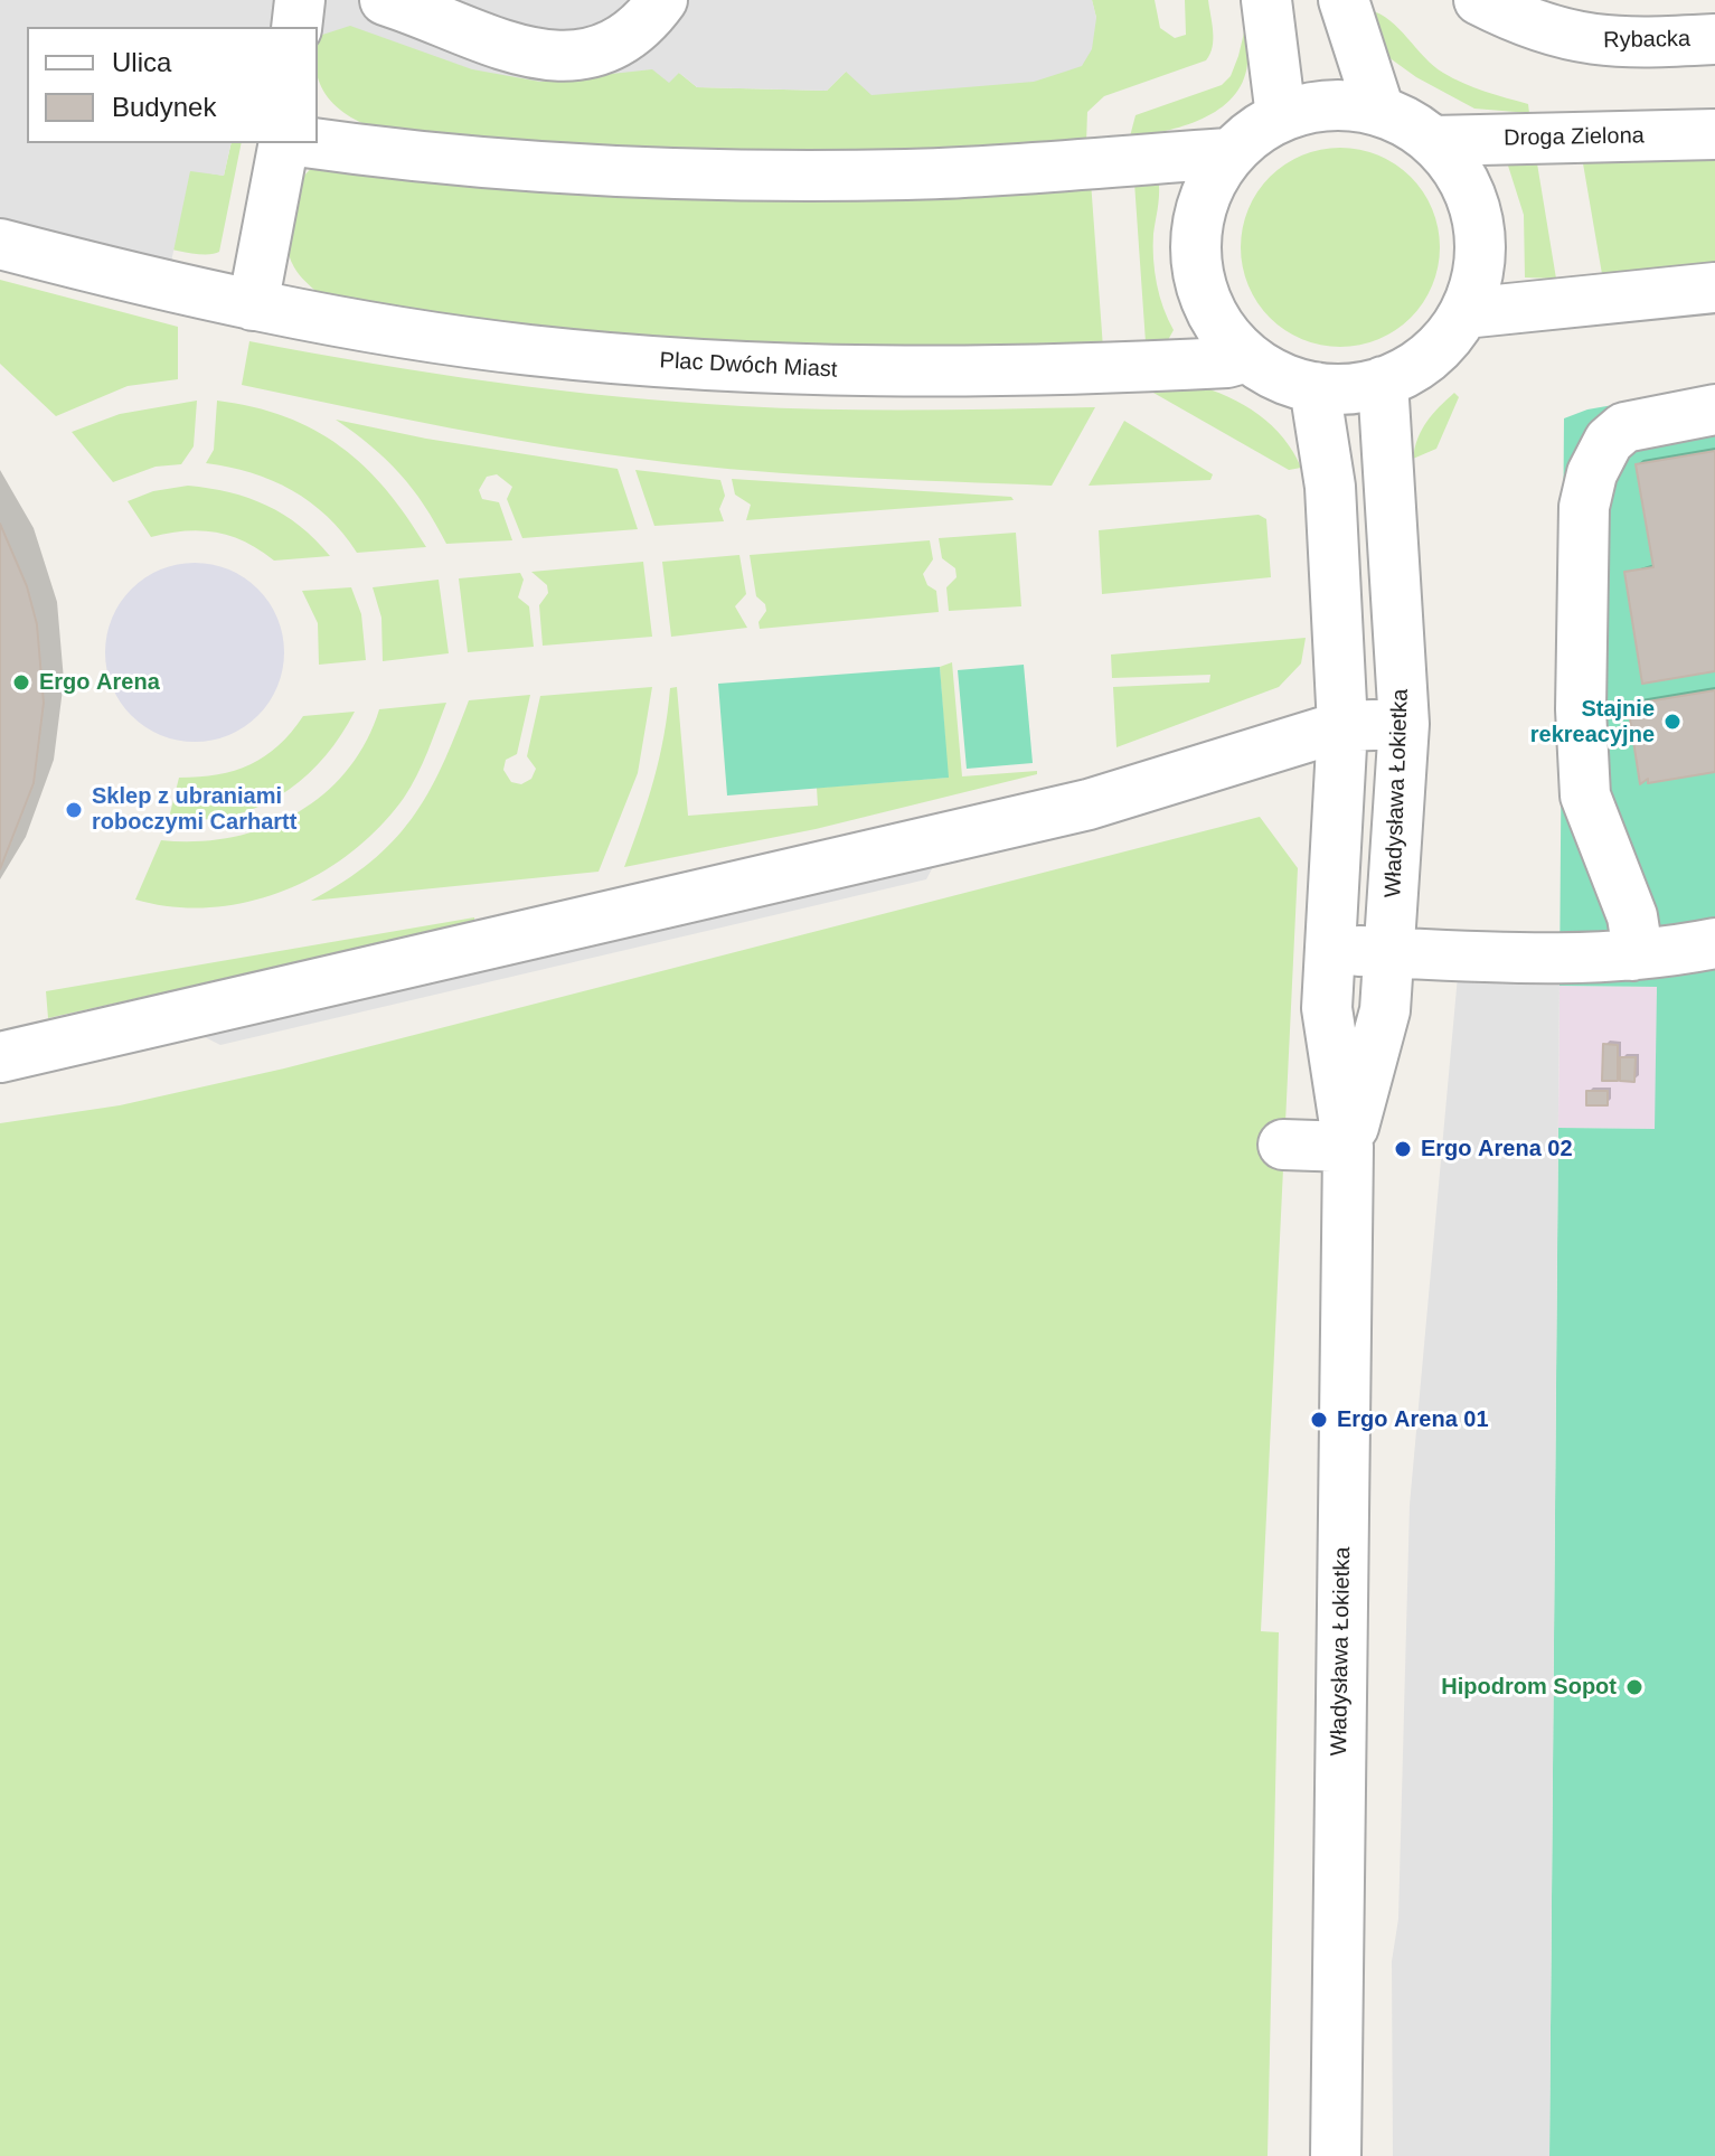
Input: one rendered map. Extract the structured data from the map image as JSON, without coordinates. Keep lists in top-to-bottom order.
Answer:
{
  "streets": {
    "street": [
      "Rybacka",
      "Droga Zielona",
      "Plac Dwóch Miast",
      "Władysława Łokietka"
    ]
  },
  "crossings": [
    ["Droga Zielona", "Plac Dwóch Miast"],
    ["Droga Zielona", "Władysława Łokietka"],
    ["Plac Dwóch Miast", "Władysława Łokietka"]
  ],
  "places": [
    "Ergo Arena",
    "Stajnie rekreacyjne",
    "Sklep z ubraniami roboczymi Carhartt",
    "Ergo Arena 02",
    "Ergo Arena 01",
    "Hipodrom Sopot"
  ],
  "legend": ["Ulica", "Budynek"]
}
